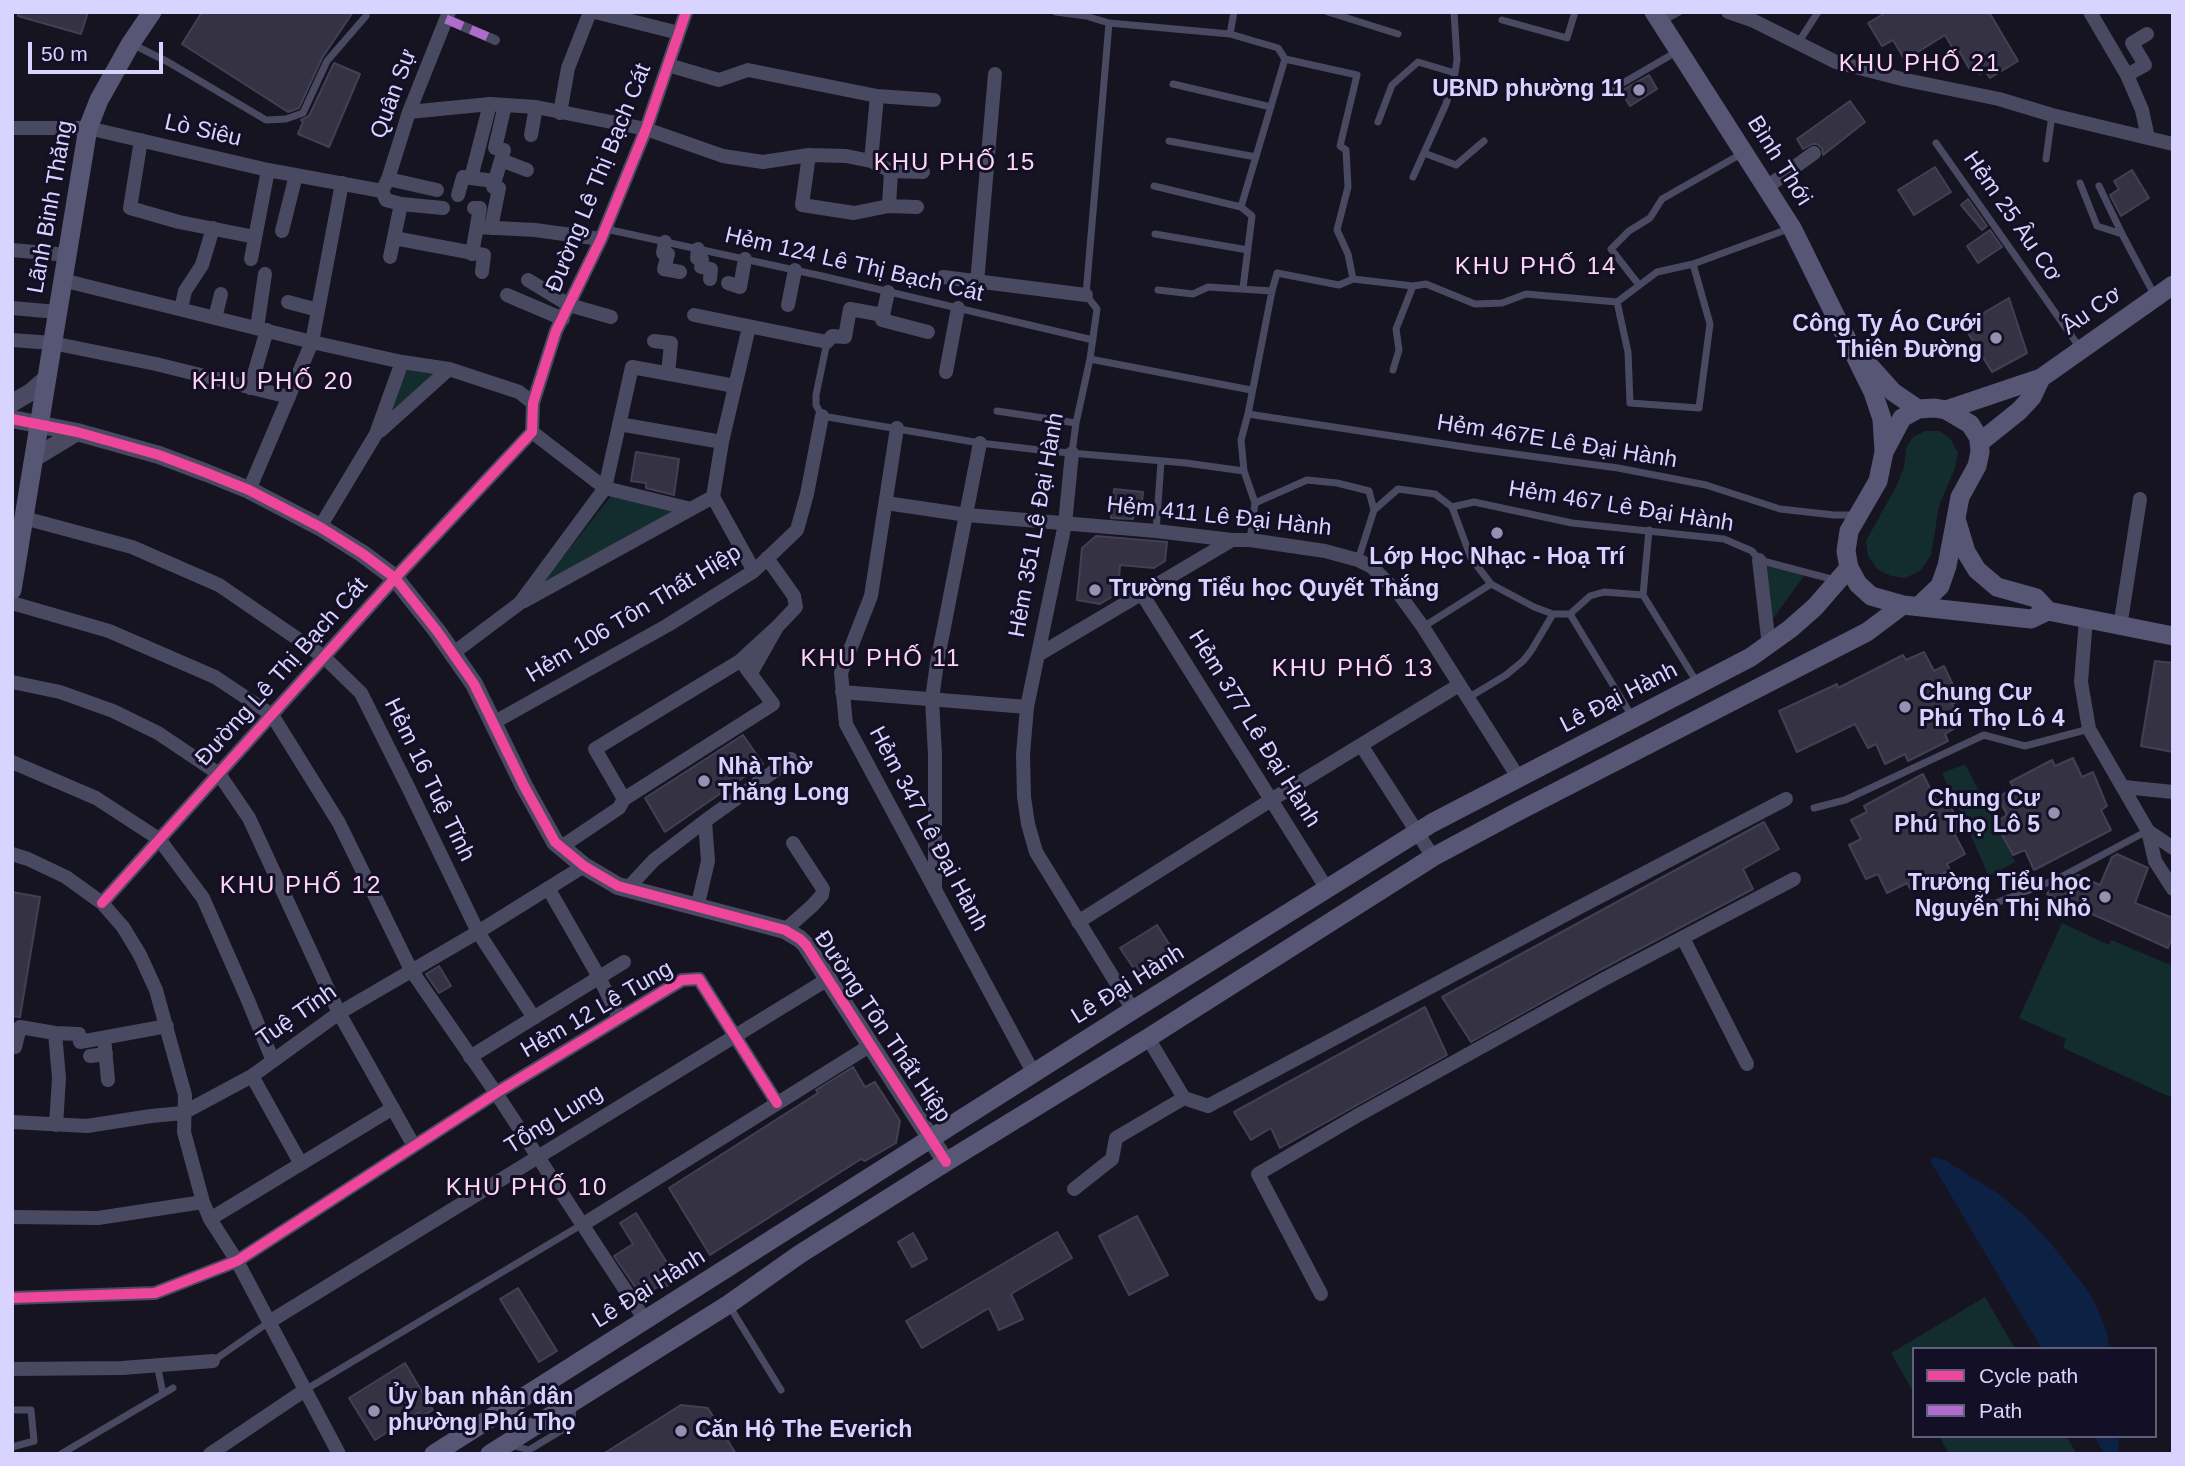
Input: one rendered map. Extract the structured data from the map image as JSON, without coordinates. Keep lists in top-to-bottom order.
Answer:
{
  "streets": {
    "main road": [
      "Bình Thới",
      "Lãnh Binh Thăng",
      "Âu Cơ",
      "Lê Đại Hành"
    ],
    "street": [
      "Quân Sự",
      "Lò Siêu",
      "Đường Lê Thị Bạch Cát",
      "Hẻm 411 Lê Đại Hành",
      "Hẻm 351 Lê Đại Hành",
      "Hẻm 106 Tôn Thất Hiệp",
      "Hẻm 377 Lê Đại Hành",
      "Hẻm 16 Tuệ Tĩnh",
      "Hẻm 347 Lê Đại Hành",
      "Hẻm 12 Lê Tung",
      "Tuệ Tĩnh",
      "Đường Tôn Thất Hiệp",
      "Tổng Lung"
    ],
    "lane": [
      "Hẻm 25 Âu Cơ",
      "Hẻm 124 Lê Thị Bạch Cát",
      "Hẻm 467E Lê Đại Hành",
      "Hẻm 467 Lê Đại Hành"
    ]
  },
  "crossings": [
    ["Quân Sự", "Lò Siêu"],
    ["Lò Siêu", "Lãnh Binh Thăng"],
    ["Đường Lê Thị Bạch Cát", "Hẻm 124 Lê Thị Bạch Cát"],
    ["Đường Lê Thị Bạch Cát", "Hẻm 16 Tuệ Tĩnh"],
    ["Đường Lê Thị Bạch Cát", "Đường Tôn Thất Hiệp"],
    ["Lãnh Binh Thăng", "Hẻm 16 Tuệ Tĩnh"],
    ["Lãnh Binh Thăng", "Đường Tôn Thất Hiệp"],
    ["Hẻm 25 Âu Cơ", "Âu Cơ"],
    ["Hẻm 124 Lê Thị Bạch Cát", "Hẻm 351 Lê Đại Hành"],
    ["Hẻm 467 Lê Đại Hành", "Lê Đại Hành"],
    ["Hẻm 411 Lê Đại Hành", "Hẻm 351 Lê Đại Hành"],
    ["Hẻm 411 Lê Đại Hành", "Lê Đại Hành"],
    ["Hẻm 411 Lê Đại Hành", "Hẻm 347 Lê Đại Hành"],
    ["Hẻm 351 Lê Đại Hành", "Lê Đại Hành"],
    ["Hẻm 106 Tôn Thất Hiệp", "Đường Tôn Thất Hiệp"],
    ["Lê Đại Hành", "Hẻm 377 Lê Đại Hành"],
    ["Lê Đại Hành", "Hẻm 347 Lê Đại Hành"],
    ["Lê Đại Hành", "Đường Tôn Thất Hiệp"],
    ["Hẻm 16 Tuệ Tĩnh", "Tuệ Tĩnh"],
    ["Hẻm 12 Lê Tung", "Tổng Lung"],
    ["Tuệ Tĩnh", "Đường Tôn Thất Hiệp"],
    ["Đường Tôn Thất Hiệp", "Tổng Lung"]
  ],
  "districts": [
    "KHU PHỐ 21",
    "KHU PHỐ 15",
    "KHU PHỐ 14",
    "KHU PHỐ 20",
    "KHU PHỐ 11",
    "KHU PHỐ 13",
    "KHU PHỐ 12",
    "KHU PHỐ 10"
  ],
  "places": [
    "UBND phường 11",
    "Công Ty Áo Cưới Thiên Đường",
    "Lớp Học Nhạc - Hoạ Trí",
    "Trường Tiểu học Quyết Thắng",
    "Chung Cư Phú Thọ Lô 4",
    "Nhà Thờ Thăng Long",
    "Chung Cư Phú Thọ Lô 5",
    "Trường Tiểu học Nguyễn Thị Nhỏ",
    "Ủy ban nhân dân phường Phú Thọ",
    "Căn Hộ The Everich"
  ],
  "legend": ["Cycle path", "Path"],
  "scale_bar": "50 m"
}
